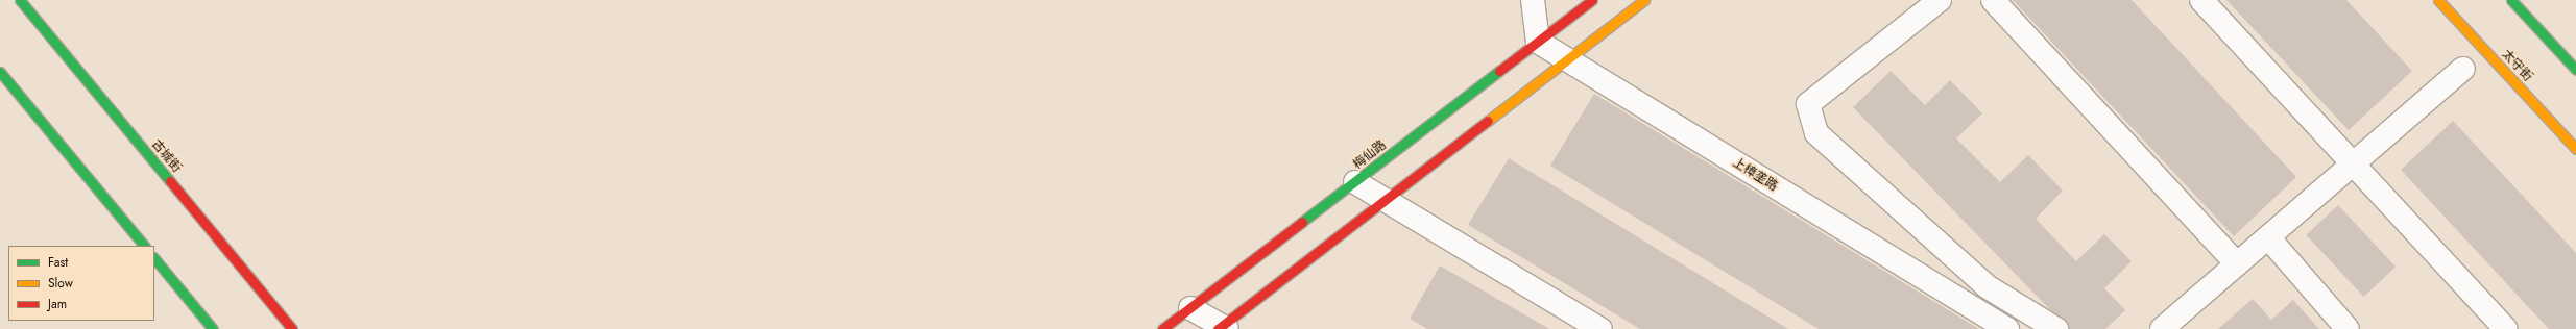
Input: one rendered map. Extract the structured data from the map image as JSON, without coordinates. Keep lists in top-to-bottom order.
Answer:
{
  "streets": {
    "street": [
      "太守街",
      "梅仙路",
      "古城街",
      "上樟垄路"
    ]
  },
  "crossings": [
    ["梅仙路", "上樟垄路"]
  ],
  "legend": ["Fast", "Slow", "Jam"]
}
